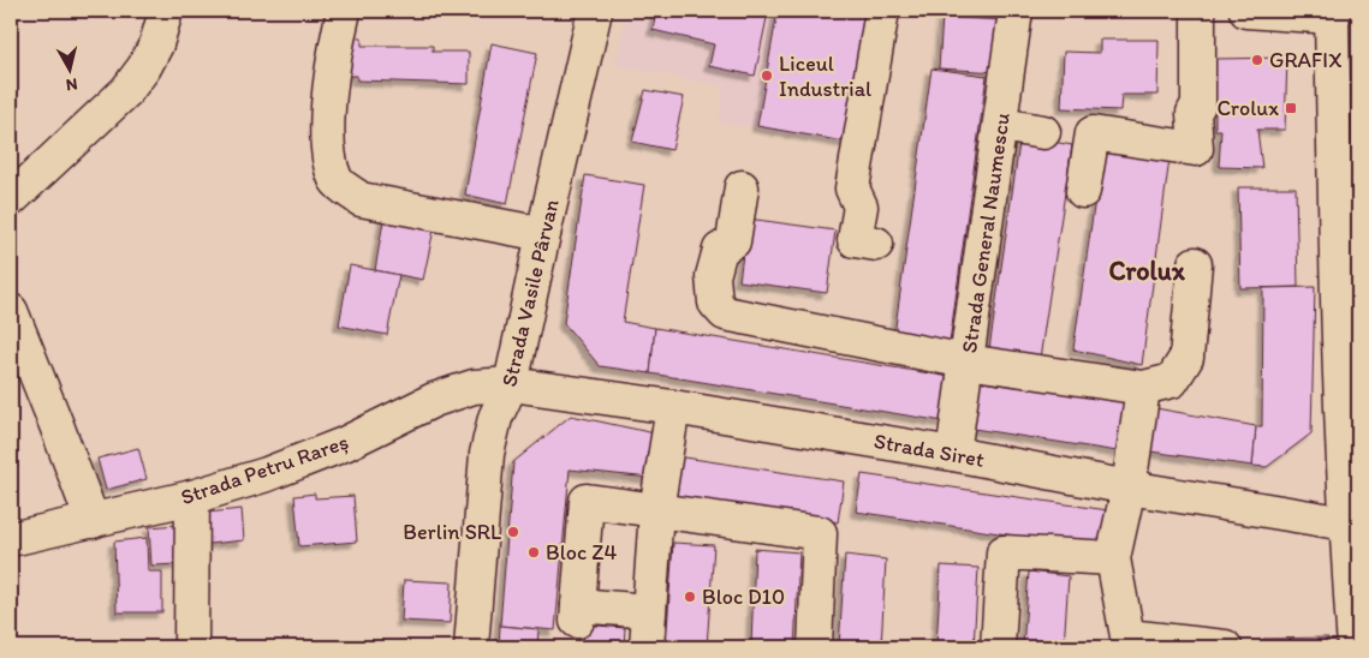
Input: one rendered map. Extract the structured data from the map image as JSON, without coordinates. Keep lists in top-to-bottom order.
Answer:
{
  "streets": {
    "street": [
      "Strada General Naumescu",
      "Strada Vasile Pârvan",
      "Strada Siret",
      "Strada Petru Rareș"
    ]
  },
  "crossings": [
    ["Strada General Naumescu", "Strada Siret"],
    ["Strada Vasile Pârvan", "Strada Siret"],
    ["Strada Vasile Pârvan", "Strada Petru Rareș"],
    ["Strada Siret", "Strada Petru Rareș"]
  ],
  "districts": ["Crolux"],
  "places": {
    "other": [
      "GRAFIX",
      "Liceul Industrial",
      "Berlin SRL",
      "Bloc Z4",
      "Bloc D10"
    ],
    "transit": ["Crolux"]
  },
  "north": "bottom"
}
